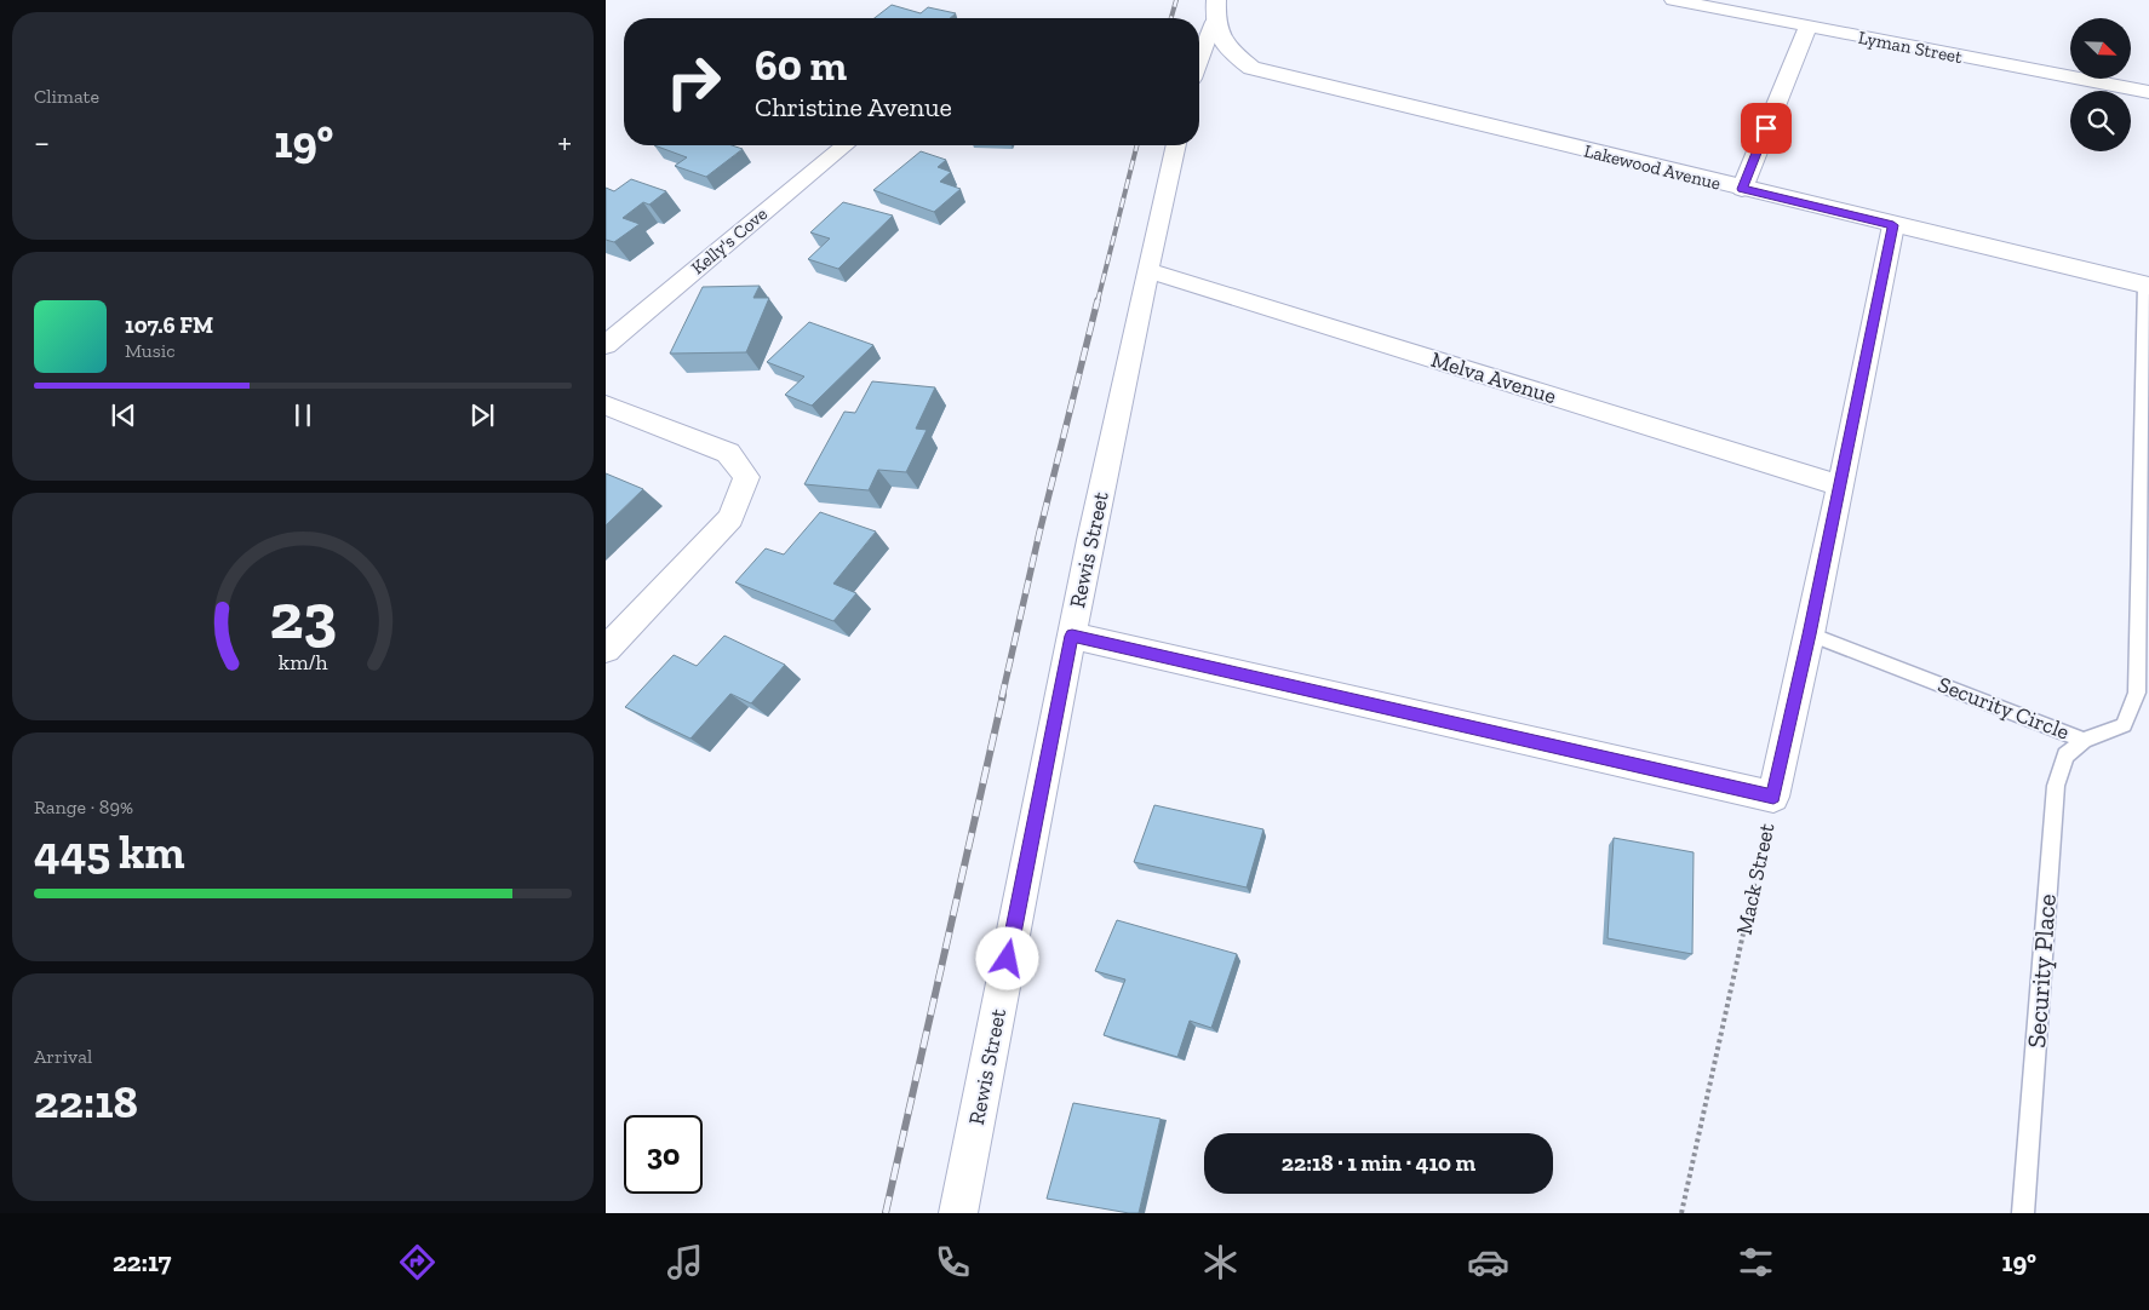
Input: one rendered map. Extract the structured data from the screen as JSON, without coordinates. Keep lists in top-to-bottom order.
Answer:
{
  "streets": {
    "street": [
      "Lyman Street",
      "Lakewood Avenue",
      "Kelly's Cove",
      "Melva Avenue",
      "Rewis Street",
      "Mack Street"
    ],
    "lane": ["Security Circle", "Security Place"]
  },
  "crossings": [
    ["Lakewood Avenue", "Security Circle"],
    ["Lakewood Avenue", "Mack Street"],
    ["Melva Avenue", "Rewis Street"],
    ["Melva Avenue", "Mack Street"],
    ["Security Circle", "Mack Street"],
    ["Security Circle", "Security Place"]
  ],
  "north": "bottom right",
  "page": {
    "tile": [
      "Climate",
      ["Range · 89%", "445 km"],
      ["Arrival", "22:18"]
    ],
    "turn": ["60 m", "Christine Avenue"],
    "heat": ["−", "19°", "+"],
    "song": ["107.6 FM", "Music"],
    "limit": "30",
    "trip": "22:18 · 1 min · 410 m",
    "tabs": ["22:17", "19°"],
    "gauge": ["23", "km/h"]
  }
}
